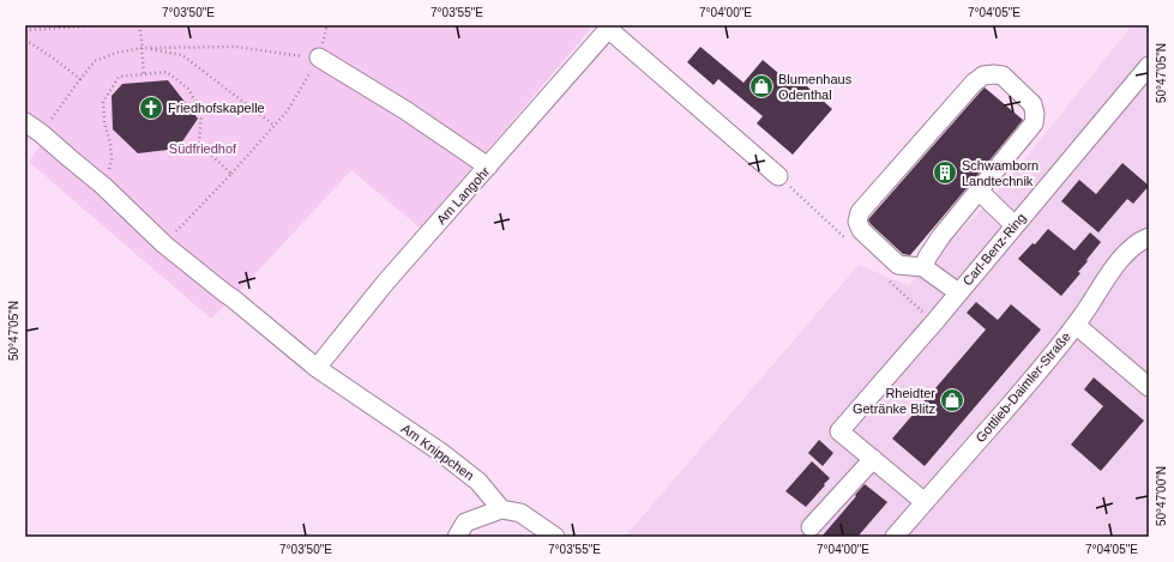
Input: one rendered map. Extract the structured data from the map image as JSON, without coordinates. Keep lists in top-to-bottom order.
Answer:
{
  "streets": {
    "street": [
      "Am Langohr",
      "Carl-Benz-Ring",
      "Gottlieb-Daimler-Straße",
      "Am Knippchen"
    ]
  },
  "crossings": [
    ["Am Langohr", "Am Knippchen"]
  ],
  "parks": ["Südfriedhof"],
  "places": {
    "shop": ["Blumenhaus Odenthal", "Rheidter Getränke Blitz"],
    "church": ["Friedhofskapelle"],
    "building": ["Schwamborn Landtechnik"]
  },
  "coordinates": [
    "7°03'50\"E",
    "7°03'55\"E",
    "7°04'00\"E",
    "7°04'05\"E",
    "50°47'05\"N",
    "50°47'00\"N"
  ]
}
